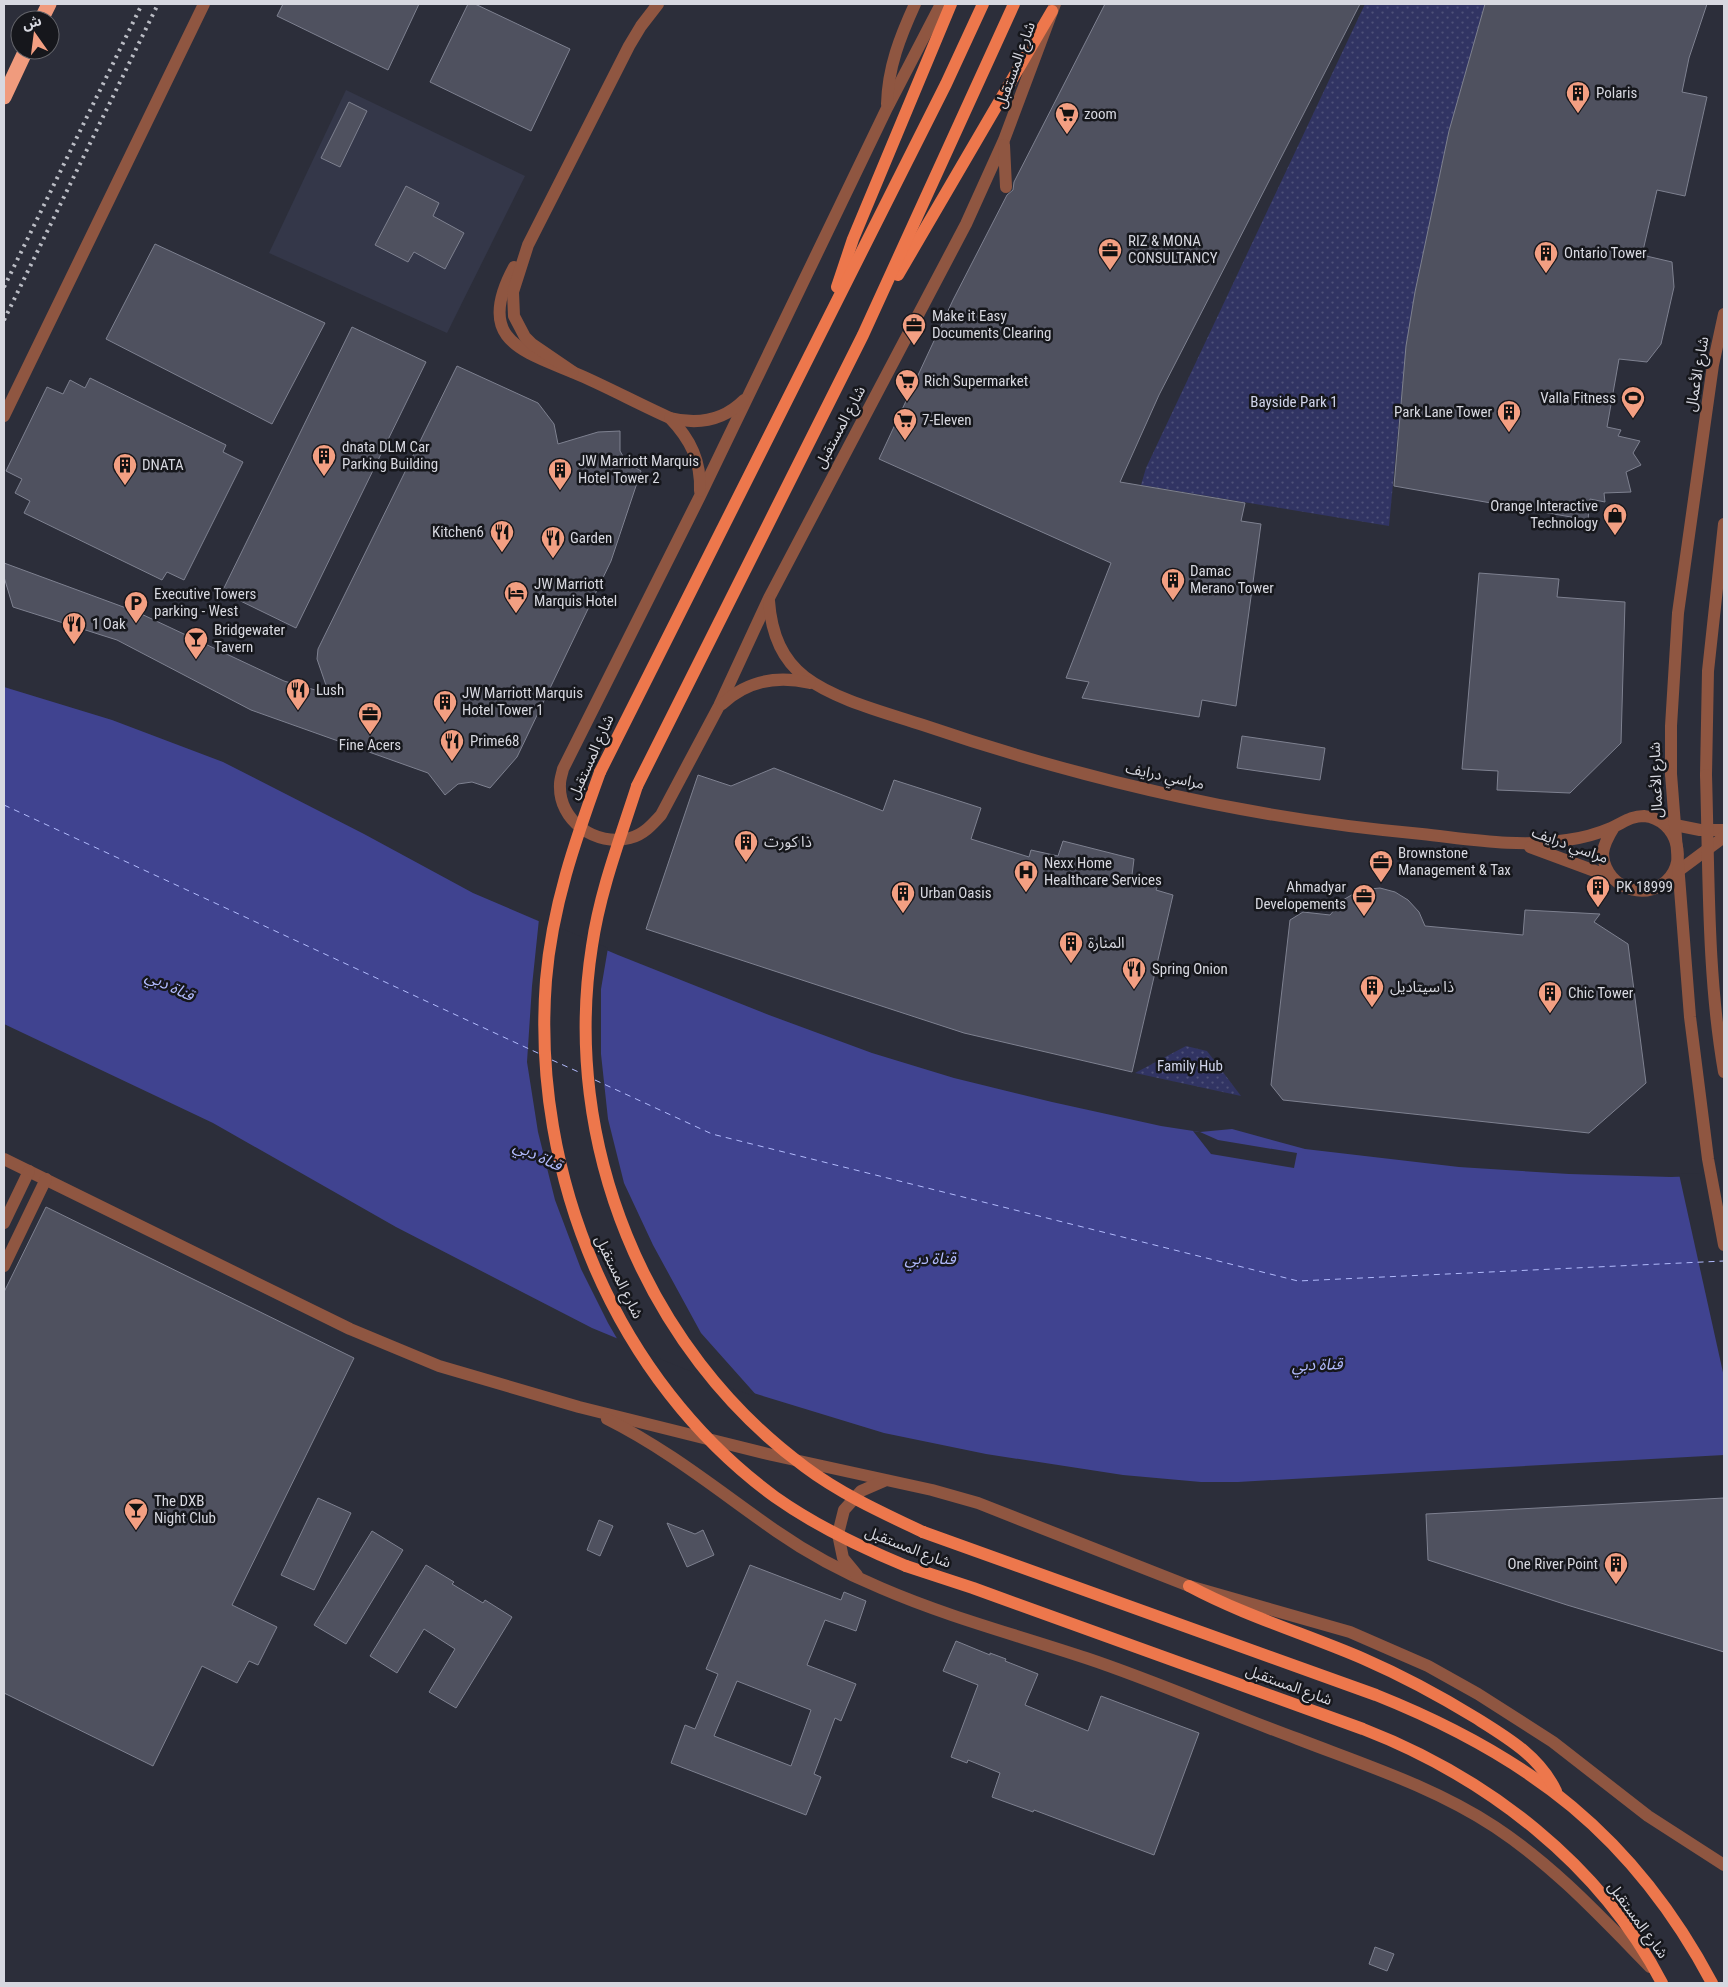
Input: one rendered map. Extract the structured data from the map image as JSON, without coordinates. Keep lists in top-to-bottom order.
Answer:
{
  "streets": {
    "main road": ["شارع المستقبل"],
    "street": ["شارع الأعمال", "مراسي درايف"]
  },
  "crossings": [
    ["شارع المستقبل", "مراسي درايف"]
  ],
  "water": ["قناة دبي"],
  "parks": ["Bayside Park 1", "Family Hub"],
  "places": {
    "building": [
      "Polaris",
      "Ontario Tower",
      "Park Lane Tower",
      "dnata DLM Car Parking Building",
      "DNATA",
      "JW Marriott Marquis Hotel Tower 2",
      "Damac Merano Tower",
      "JW Marriott Marquis Hotel Tower 1",
      "ذا كورت",
      "PK 18999",
      "Urban Oasis",
      "المنارة",
      "ذا سيتاديل",
      "Chic Tower",
      "One River Point"
    ],
    "supermarket": ["zoom", "Rich Supermarket", "7-Eleven"],
    "office": [
      "RIZ & MONA CONSULTANCY",
      "Make it Easy Documents Clearing",
      "Fine Acers",
      "Brownstone Management & Tax",
      "Ahmadyar Developements"
    ],
    "sports": ["Valla Fitness"],
    "shop": ["Orange Interactive Technology"],
    "restaurant": [
      "Kitchen6",
      "Garden",
      "1 Oak",
      "Lush",
      "Prime68",
      "Spring Onion"
    ],
    "hotel": ["JW Marriott Marquis Hotel"],
    "parking": ["Executive Towers parking - West"],
    "bar": ["Bridgewater Tavern", "The DXB Night Club"],
    "hospital": ["Nexx Home Healthcare Services"]
  },
  "north": "top"
}
